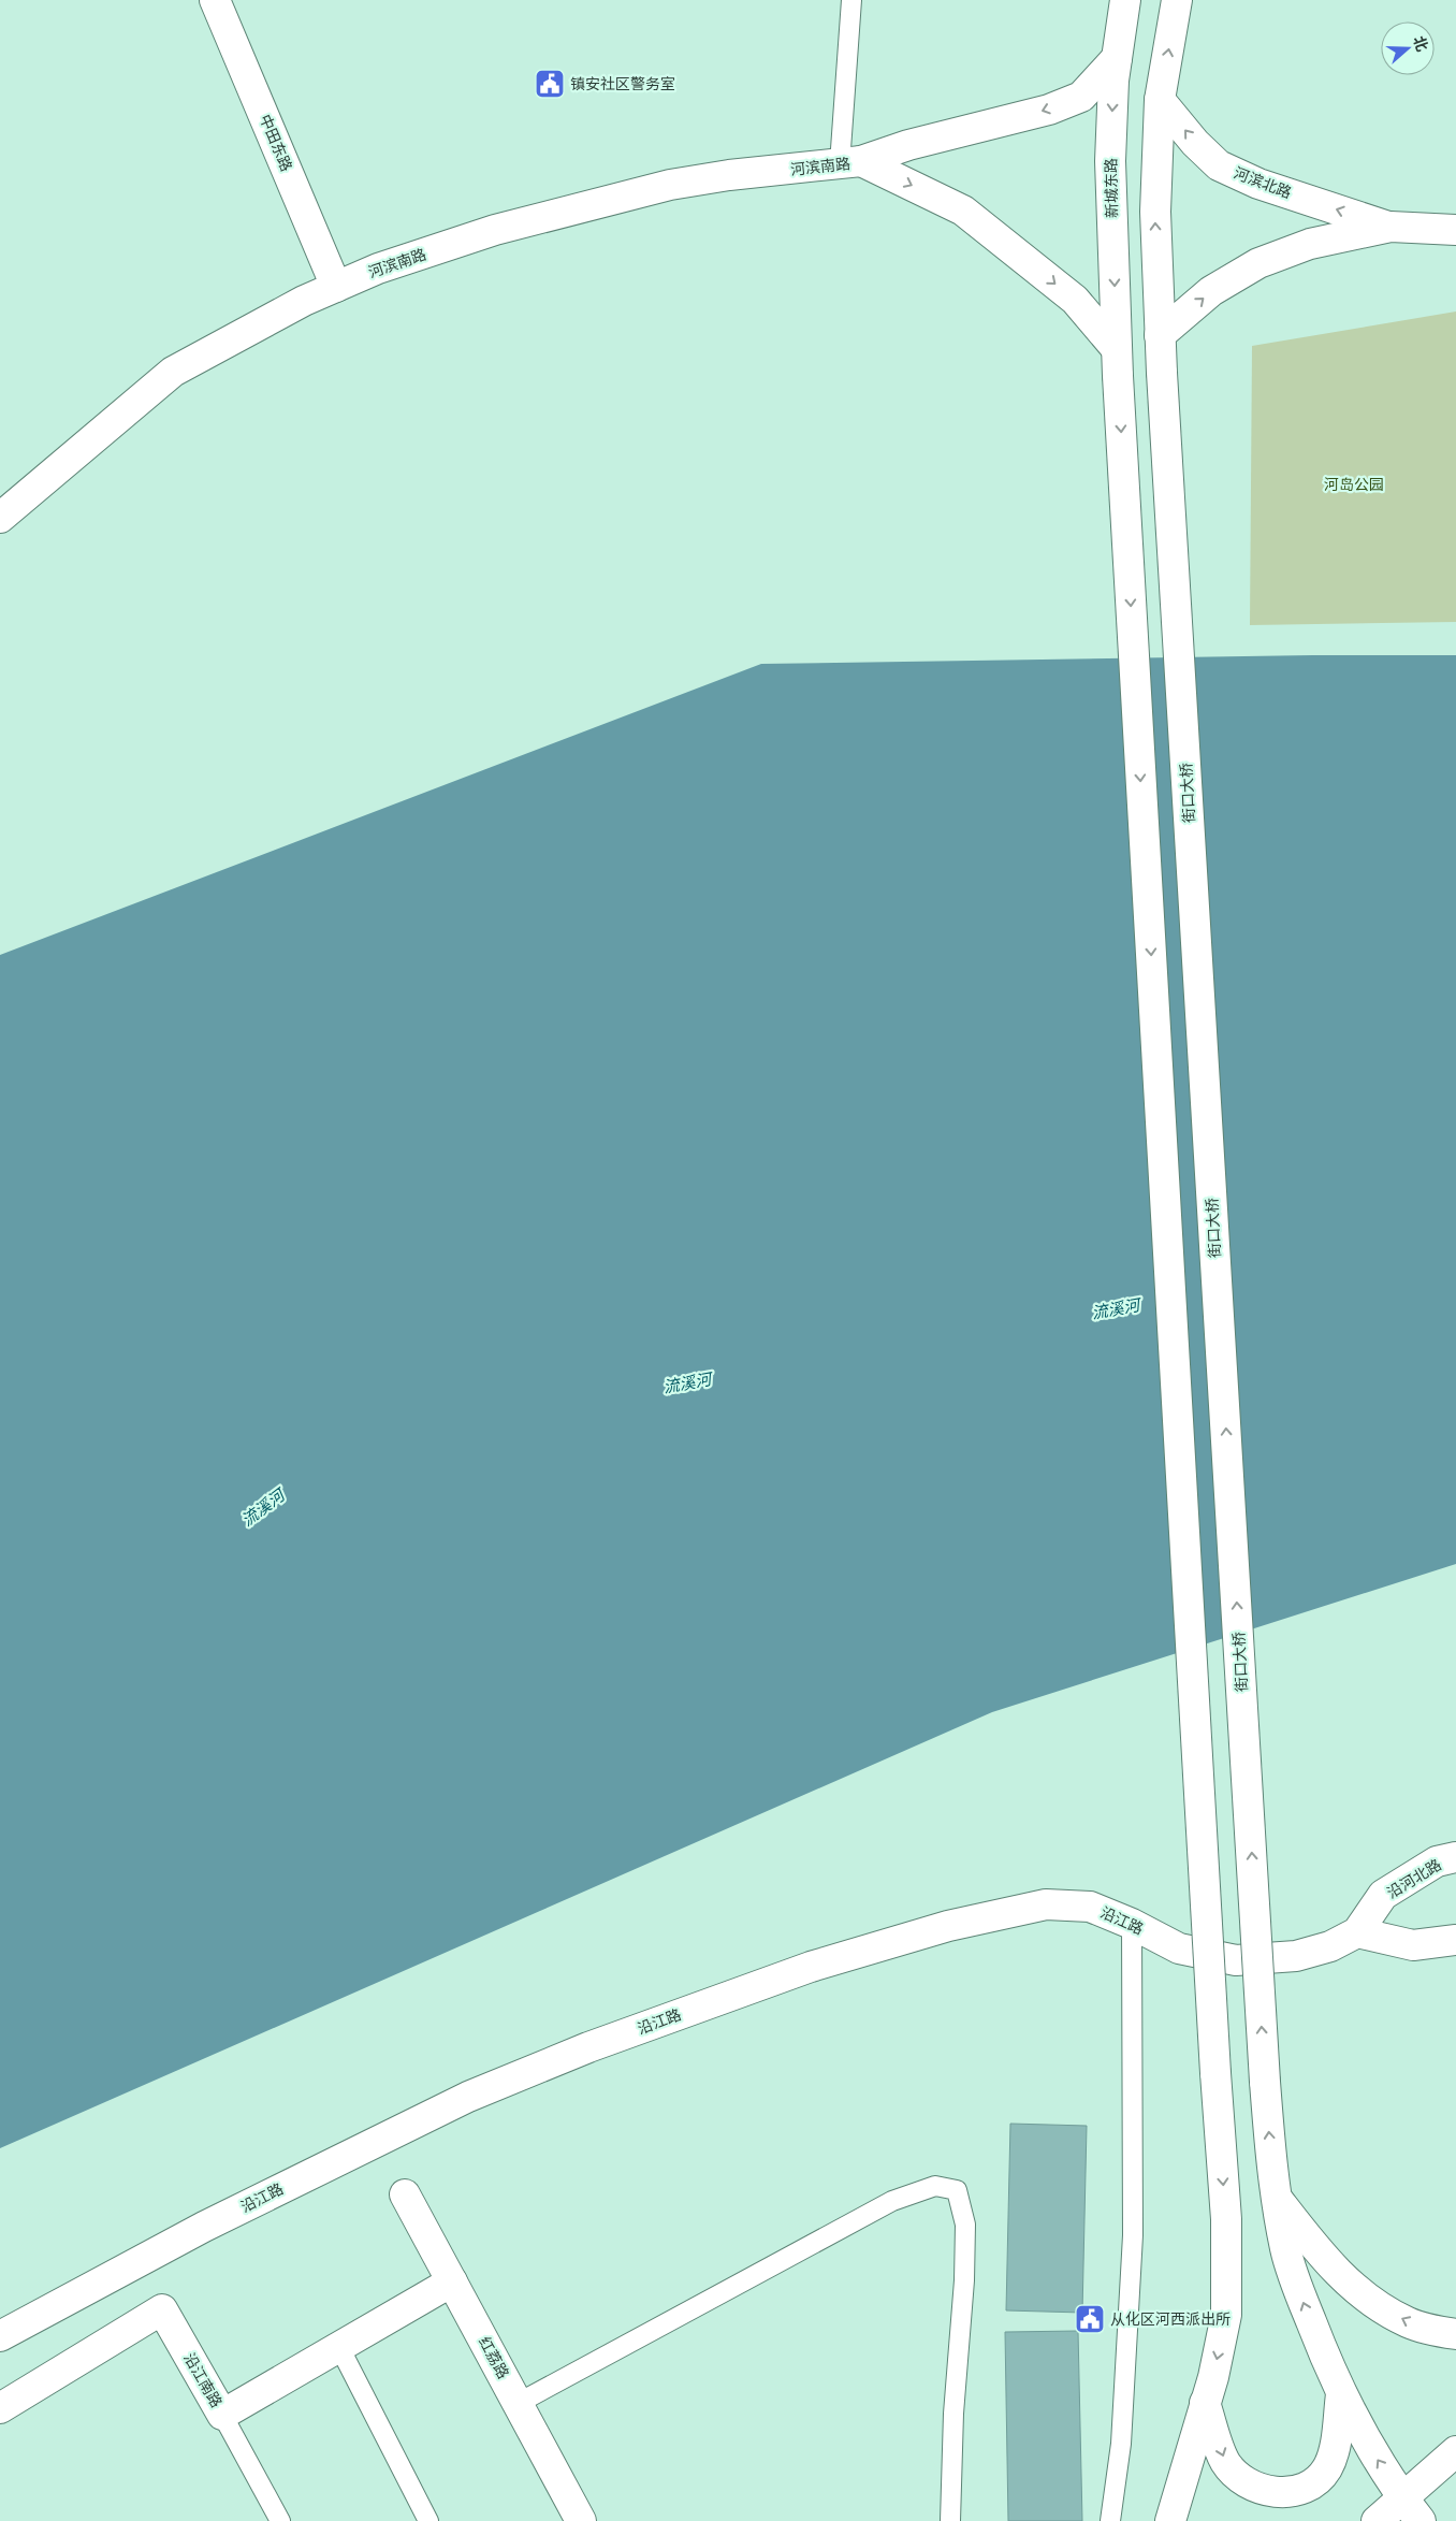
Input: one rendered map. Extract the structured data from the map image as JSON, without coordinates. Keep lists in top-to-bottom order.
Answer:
{
  "streets": {
    "main road": [
      "中田东路",
      "河滨南路",
      "河滨北路",
      "新城东路",
      "街口大桥",
      "沿河北路",
      "沿江路",
      "红荔路",
      "沿江南路"
    ]
  },
  "crossings": [
    ["中田东路", "河滨南路"],
    ["河滨南路", "新城东路"],
    ["河滨北路", "街口大桥"],
    ["沿河北路", "沿江路"],
    ["红荔路", "沿江南路"]
  ],
  "water": ["流溪河"],
  "parks": ["河岛公园"],
  "places": {
    "public building": ["镇安社区警务室", "从化区河西派出所"]
  },
  "north": "right"
}
